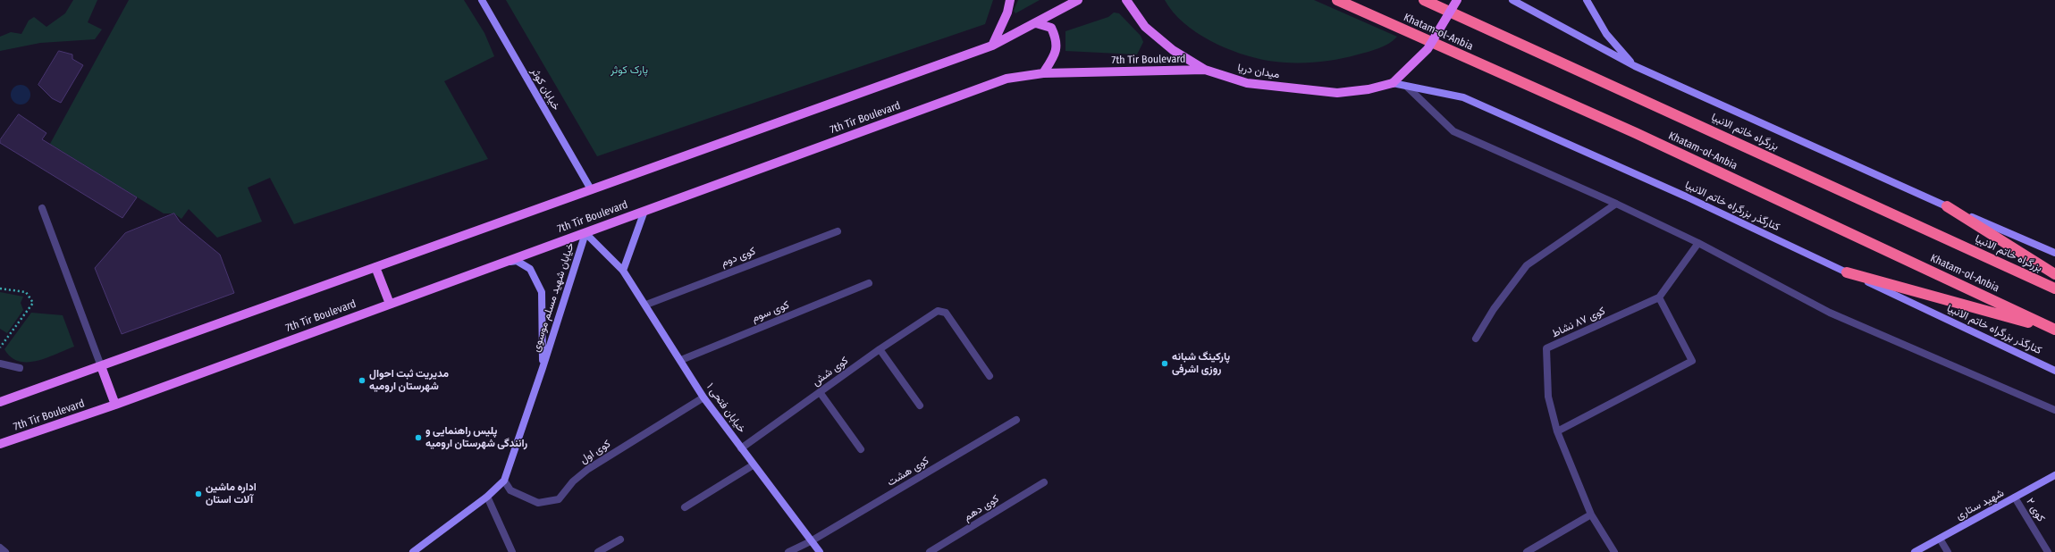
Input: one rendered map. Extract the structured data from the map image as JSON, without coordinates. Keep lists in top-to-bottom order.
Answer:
{
  "streets": {
    "highway": ["Khatam-ol-Anbia", "بزرگراه خاتم الانبیا"],
    "main road": [
      "7th Tir Boulevard",
      "میدان دریا",
      "خیابان کوثر",
      "کنارگذر بزرگراه خاتم الانبیا",
      "خیابان شهید مسلم موسوی",
      "خیابان فتحی ۱",
      "شهید ستاری"
    ],
    "street": [
      "کوی دوم",
      "کوی سوم",
      "کوی ۸۷ نشاط",
      "کوی شش",
      "کوی اول",
      "کوی هشت",
      "کوی دهم",
      "کوی ۲"
    ]
  },
  "crossings": [
    ["7th Tir Boulevard", "میدان دریا"],
    ["7th Tir Boulevard", "خیابان شهید مسلم موسوی"],
    ["7th Tir Boulevard", "خیابان فتحی ۱"],
    ["میدان دریا", "کنارگذر بزرگراه خاتم الانبیا"],
    ["کوی دوم", "خیابان فتحی ۱"],
    ["خیابان شهید مسلم موسوی", "خیابان فتحی ۱"],
    ["خیابان شهید مسلم موسوی", "کوی اول"],
    ["کوی سوم", "خیابان فتحی ۱"],
    ["کوی شش", "خیابان فتحی ۱"],
    ["خیابان فتحی ۱", "کوی اول"],
    ["خیابان فتحی ۱", "کوی هشت"],
    ["شهید ستاری", "کوی ۲"]
  ],
  "parks": ["پارک کوثر"],
  "places": [
    "پارکینگ شبانه روزی اشرفی",
    "مدیریت ثبت احوال شهرستان ارومیه",
    "پلیس راهنمایی و رانندگی شهرستان ارومیه",
    "اداره ماشین آلات استان"
  ]
}
